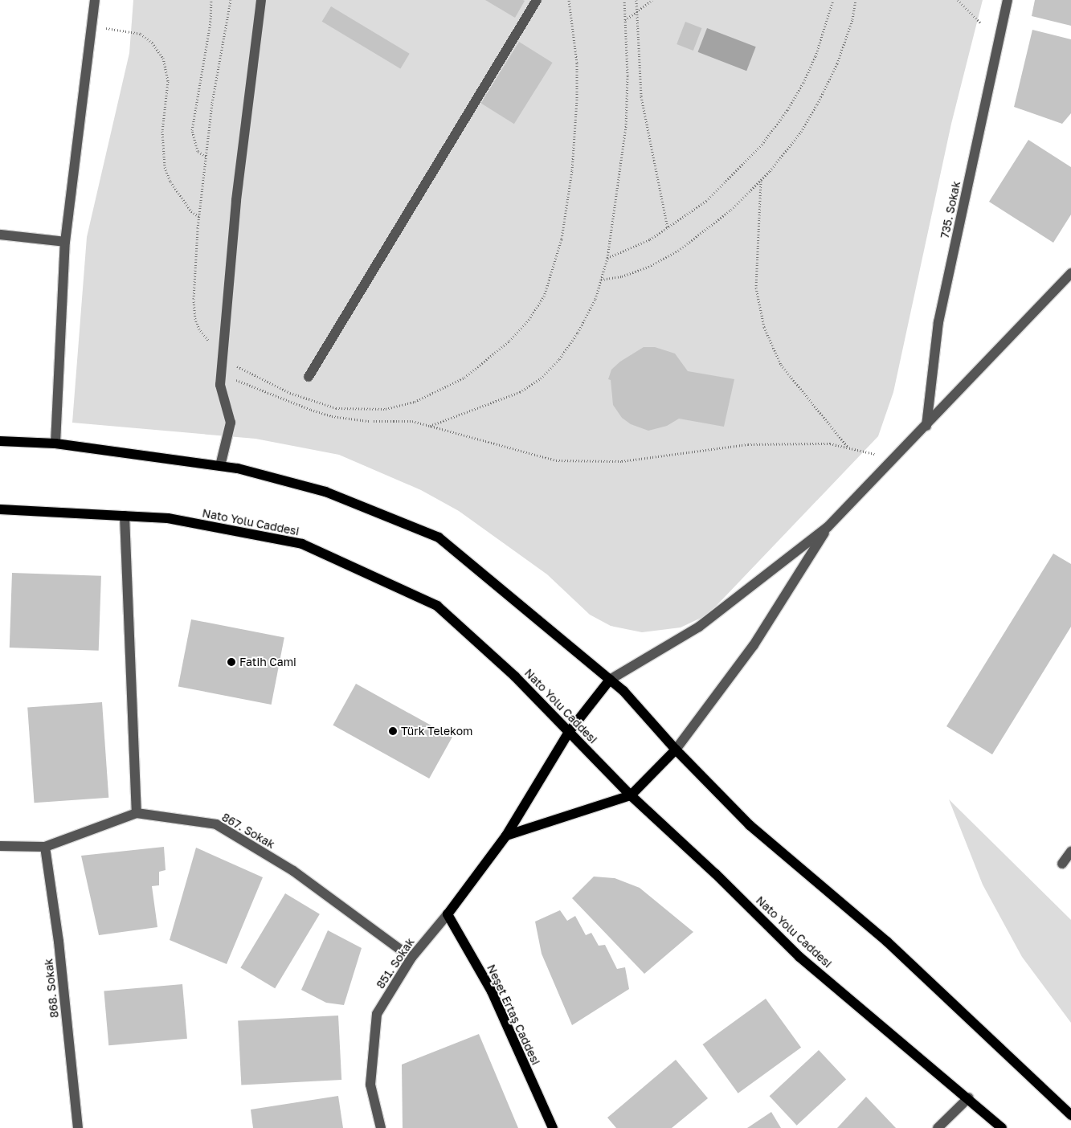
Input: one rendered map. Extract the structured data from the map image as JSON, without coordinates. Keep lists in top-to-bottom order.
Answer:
{
  "streets": {
    "main road": ["Nato Yolu Caddesi", "851. Sokak", "Neşet Ertaş Caddesi"],
    "street": ["735. Sokak", "867. Sokak", "868. Sokak"]
  },
  "crossings": [
    ["Nato Yolu Caddesi", "851. Sokak"],
    ["867. Sokak", "851. Sokak"],
    ["867. Sokak", "868. Sokak"],
    ["851. Sokak", "Neşet Ertaş Caddesi"]
  ],
  "places": ["Fatih Cami", "Türk Telekom"]
}
